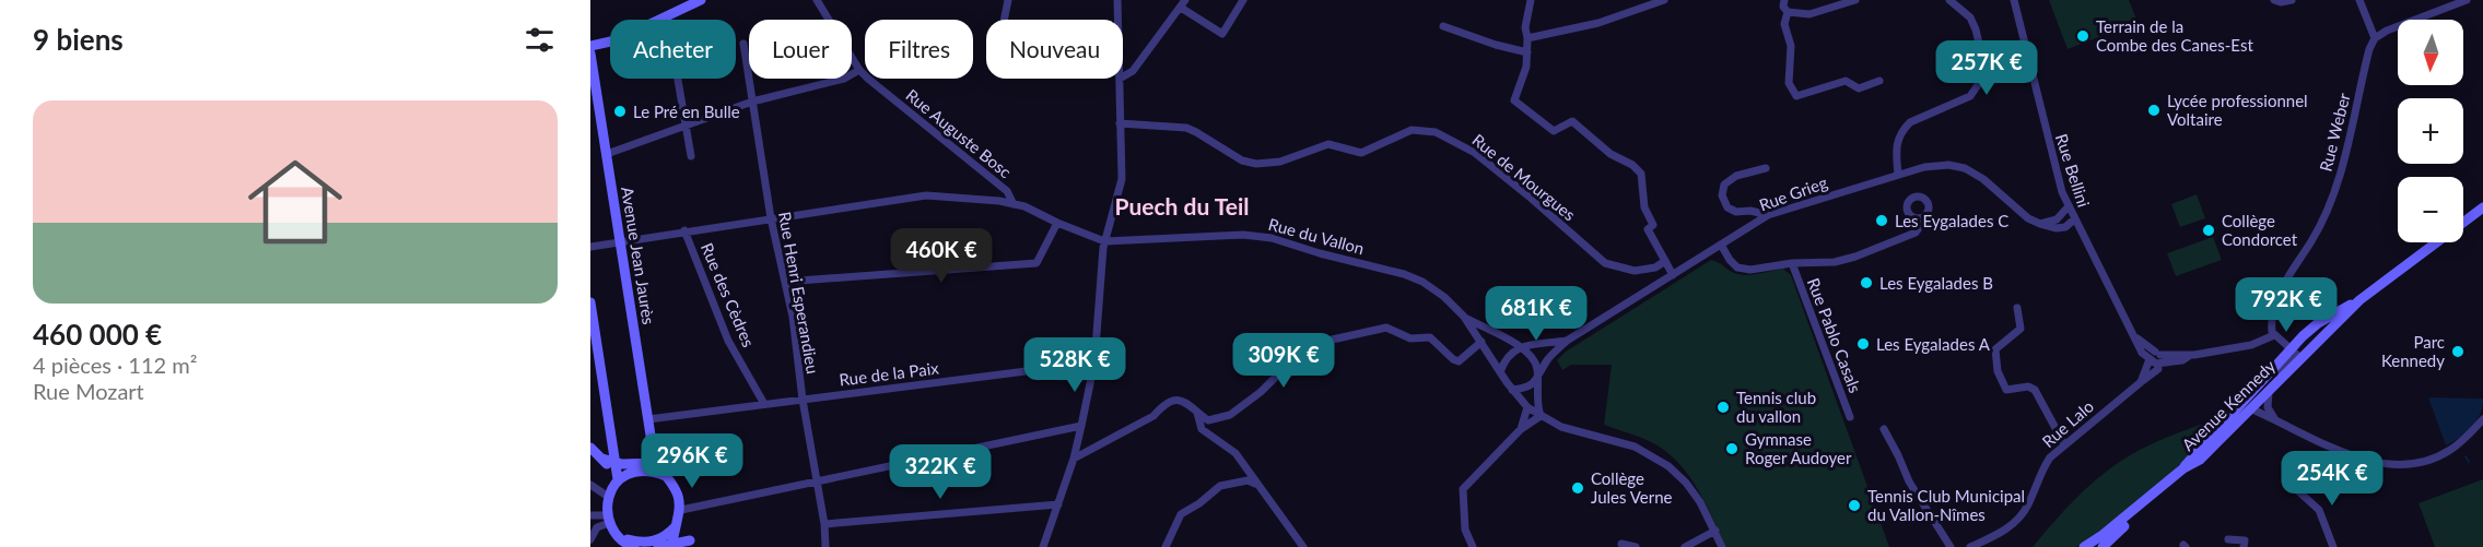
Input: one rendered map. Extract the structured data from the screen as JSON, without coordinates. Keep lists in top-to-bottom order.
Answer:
{
  "streets": {
    "main road": ["Avenue Jean Jaurès", "Avenue Kennedy"],
    "street": [
      "Rue Weber",
      "Rue Auguste Bosc",
      "Rue Bellini",
      "Rue de Mourgues",
      "Rue Grieg",
      "Rue du Vallon",
      "Rue Henri Esperandieu",
      "Rue des Cèdres",
      "Rue Pablo Casals",
      "Rue de la Paix",
      "Rue Lalo"
    ]
  },
  "crossings": [
    ["Rue Auguste Bosc", "Rue du Vallon"],
    ["Rue Bellini", "Rue Grieg"],
    ["Rue Bellini", "Rue Lalo"],
    ["Rue Grieg", "Rue du Vallon"],
    ["Avenue Jean Jaurès", "Rue de la Paix"],
    ["Rue Henri Esperandieu", "Rue de la Paix"],
    ["Rue des Cèdres", "Rue de la Paix"]
  ],
  "districts": ["Puech du Teil"],
  "places": [
    "Terrain de la Combe des Canes-Est",
    "Lycée professionnel Voltaire",
    "Le Pré en Bulle",
    "Les Eygalades C",
    "Collège Condorcet",
    "Les Eygalades B",
    "Les Eygalades A",
    "Parc Kennedy",
    "Tennis club du vallon",
    "Gymnase Roger Audoyer",
    "Collège Jules Verne",
    "Tennis Club Municipal du Vallon-Nîmes"
  ],
  "north": "bottom",
  "page": {
    "heading": "9 biens",
    "map_buttons": ["+", "−"],
    "chip": [
      "Acheter",
      "Louer",
      "Filtres",
      "Nouveau"
    ],
    "price": [
      "257K €",
      "460K €",
      "792K €",
      "681K €",
      "309K €",
      "528K €",
      "296K €",
      "322K €",
      "254K €"
    ],
    "list": [
      {
        "name": "460 000 €",
        "note": "4 pièces · 112 m² · Rue Mozart"
      }
    ]
  }
}
